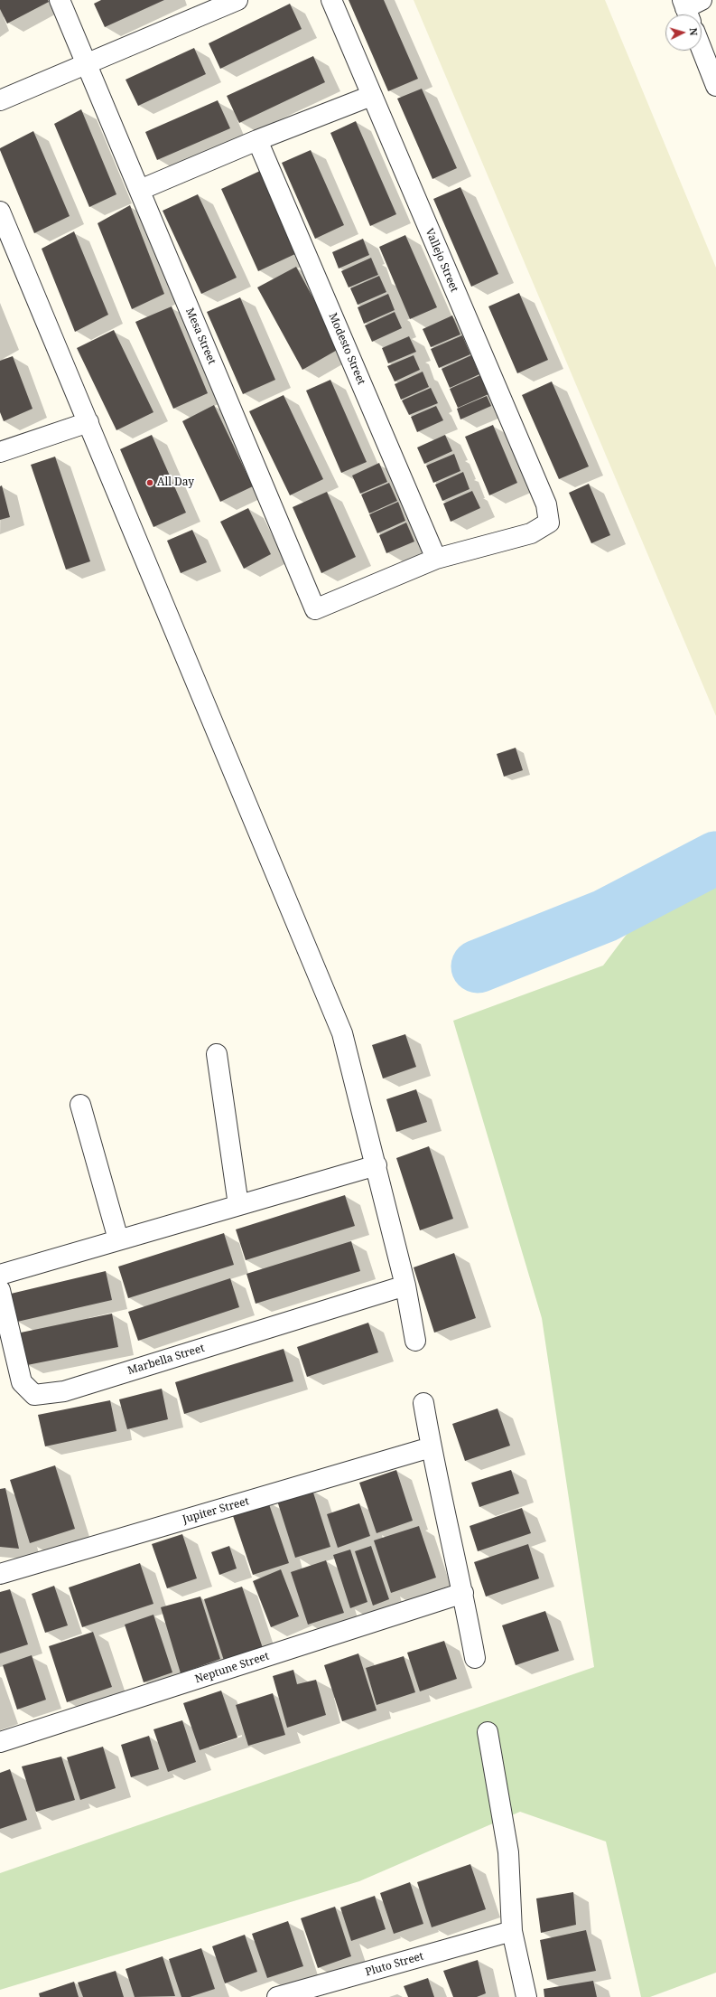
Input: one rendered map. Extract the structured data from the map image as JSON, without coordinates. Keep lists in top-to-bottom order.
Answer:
{
  "streets": {
    "street": [
      "Vallejo Street",
      "Mesa Street",
      "Modesto Street",
      "Marbella Street",
      "Jupiter Street",
      "Neptune Street",
      "Pluto Street"
    ]
  },
  "crossings": [
    ["Vallejo Street", "Mesa Street"],
    ["Vallejo Street", "Modesto Street"],
    ["Mesa Street", "Modesto Street"]
  ],
  "places": ["All Day"],
  "north": "right"
}
